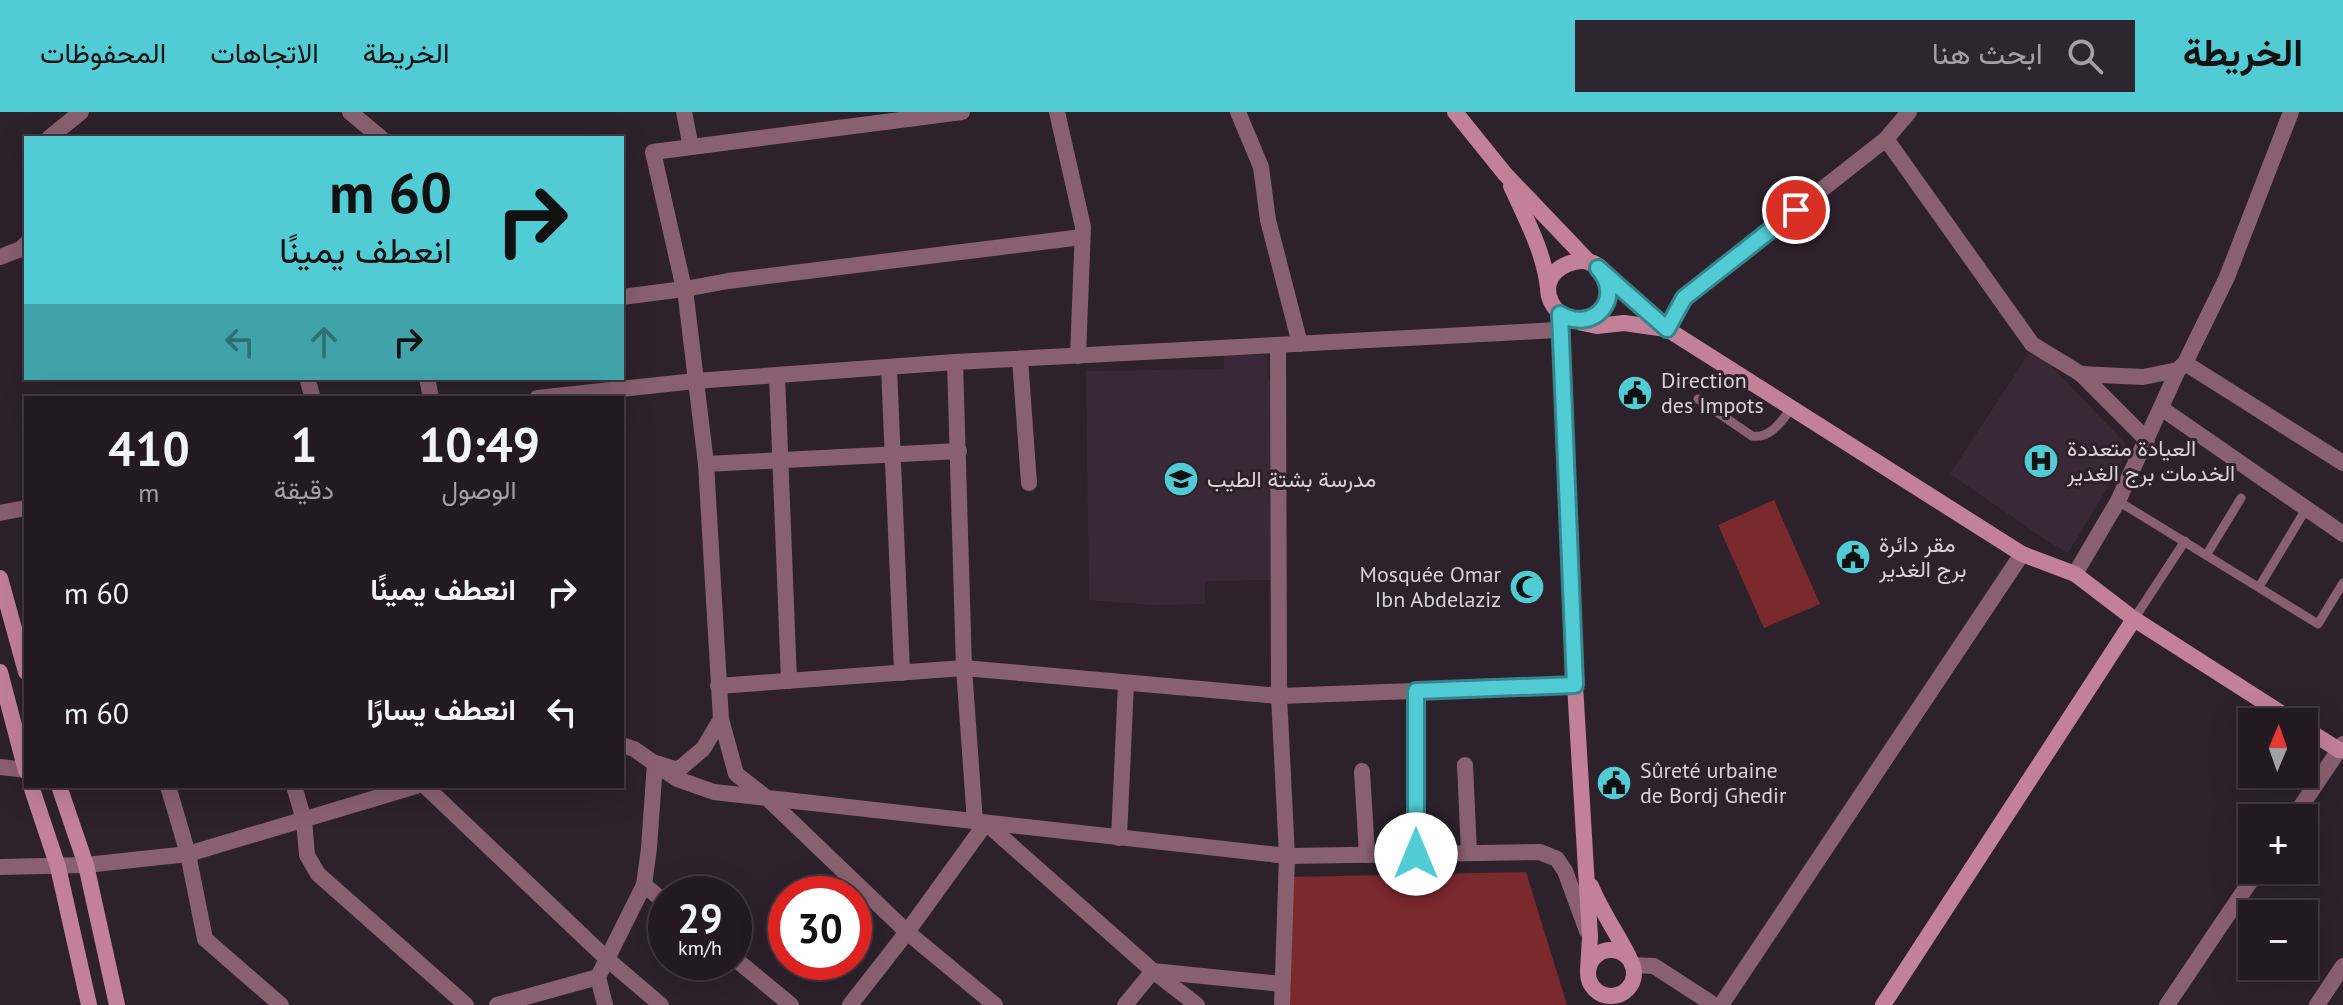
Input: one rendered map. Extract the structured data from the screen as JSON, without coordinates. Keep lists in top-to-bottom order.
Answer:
{
  "places": {
    "public building": ["Direction des Impots", "مقر دائرة برج الغدير", "Sûreté urbaine de Bordj Ghedir"],
    "hospital": ["العيادة متعددة الخدمات برج الغدير"],
    "school or university": ["مدرسة بشتة الطيب"],
    "mosque": ["Mosquée Omar Ibn Abdelaziz"]
  },
  "north": "top",
  "page": {
    "header": "الخريطة",
    "search": "ابحث هنا",
    "nav": ["الخريطة", "الاتجاهات", "المحفوظات"],
    "turn": ["60 m", "انعطف يمينًا"],
    "eta": [
      "10:49",
      "الوصول",
      "1",
      "دقيقة",
      "410",
      "m"
    ],
    "list": [
      {
        "name": "انعطف يمينًا",
        "value": "60 m"
      },
      {
        "name": "انعطف يسارًا",
        "value": "60 m"
      }
    ],
    "map_buttons": ["+", "−"],
    "speed": "29 km/h",
    "limit": "30"
  }
}
